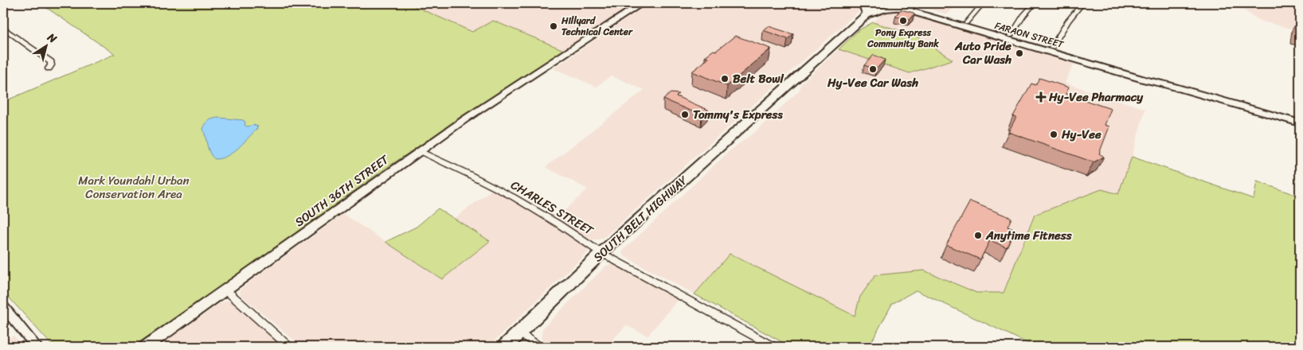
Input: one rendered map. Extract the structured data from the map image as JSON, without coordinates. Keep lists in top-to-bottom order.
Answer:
{
  "streets": {
    "main road": ["FARAON STREET", "SOUTH 36TH STREET", "SOUTH BELT HIGHWAY"],
    "street": ["CHARLES STREET"]
  },
  "crossings": [
    ["SOUTH 36TH STREET", "CHARLES STREET"],
    ["CHARLES STREET", "SOUTH BELT HIGHWAY"]
  ],
  "parks": ["Mark Youndahl Urban Conservation Area"],
  "places": {
    "other": [
      "Pony Express Community Bank",
      "Hillyard Technical Center",
      "Auto Pride Car Wash",
      "Hy-Vee Car Wash",
      "Belt Bowl",
      "Tommy's Express",
      "Hy-Vee",
      "Anytime Fitness"
    ],
    "health": ["Hy-Vee Pharmacy"]
  },
  "north": "top right"
}
